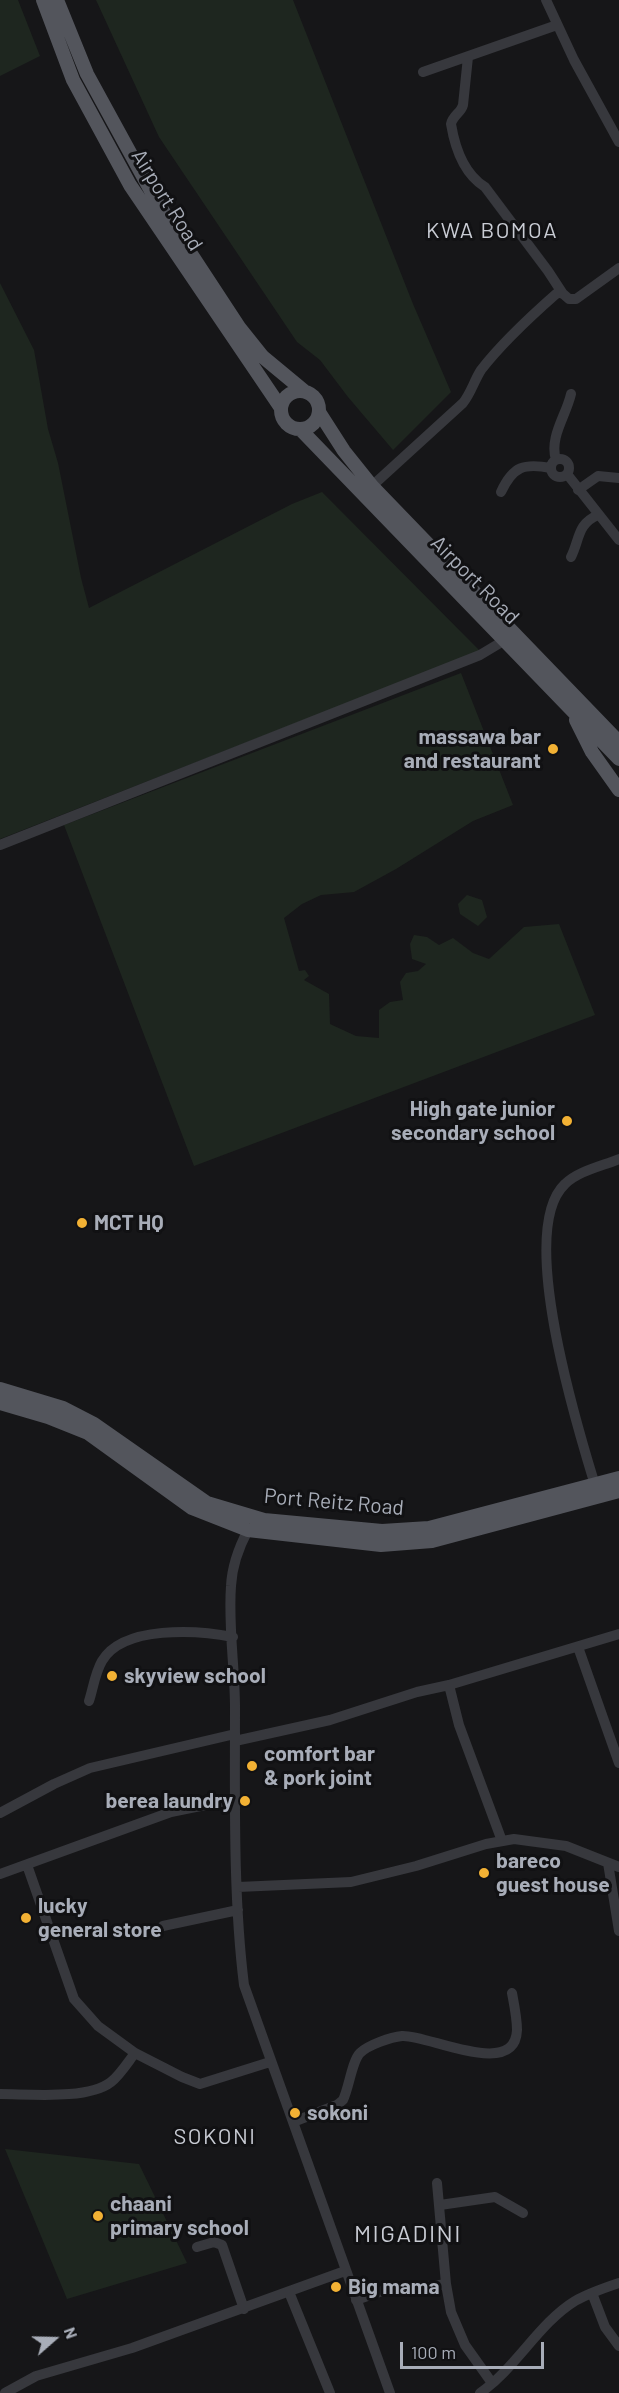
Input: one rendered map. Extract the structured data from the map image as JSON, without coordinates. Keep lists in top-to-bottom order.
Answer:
{
  "streets": {
    "main road": ["Airport Road", "Port Reitz Road"]
  },
  "districts": ["KWA BOMOA", "SOKONI", "MIGADINI"],
  "places": [
    "massawa bar and restaurant",
    "High gate junior secondary school",
    "MCT HQ",
    "skyview school",
    "comfort bar & pork joint",
    "berea laundry",
    "bareco guest house",
    "lucky general store",
    "sokoni",
    "chaani primary school",
    "Big mama"
  ],
  "scale_bar": "100 m",
  "north": "right"
}
